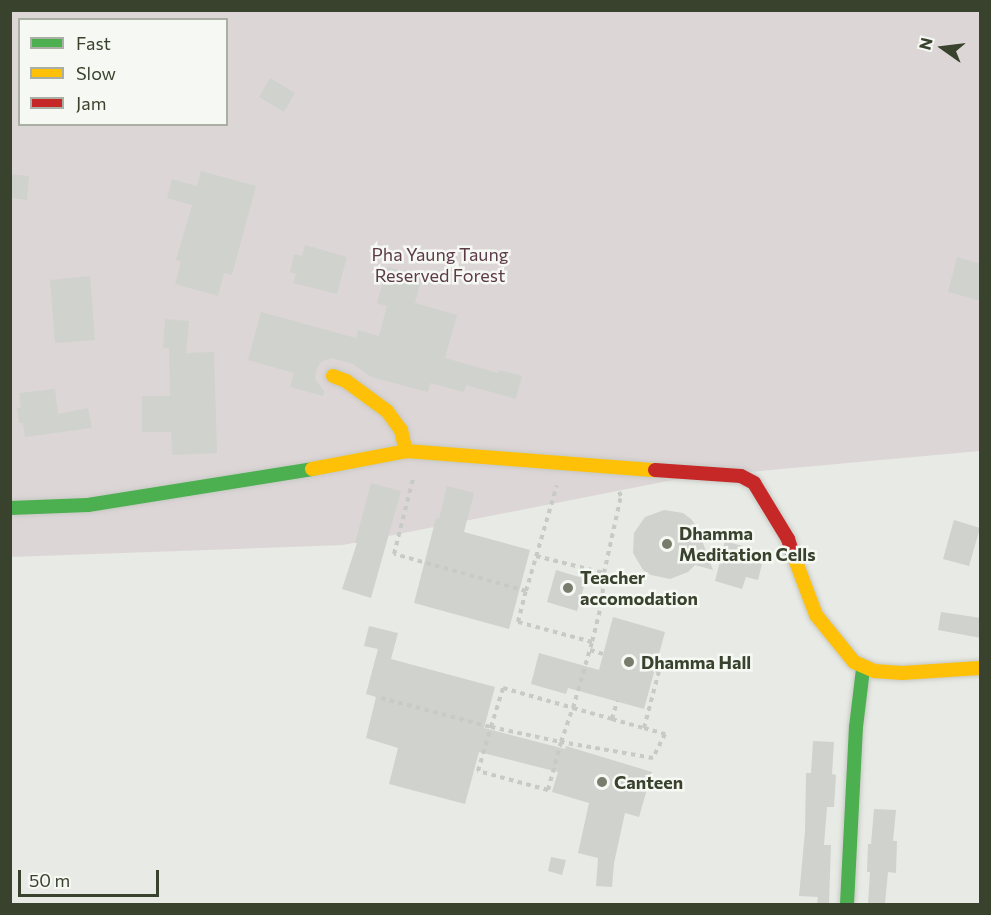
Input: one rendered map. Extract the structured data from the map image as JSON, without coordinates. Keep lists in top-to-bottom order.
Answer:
{
  "parks": ["Pha Yaung Taung Reserved Forest"],
  "places": [
    "Dhamma Meditation Cells",
    "Teacher accomodation",
    "Dhamma Hall",
    "Canteen"
  ],
  "legend": ["Fast", "Slow", "Jam"],
  "scale_bar": "50 m",
  "north": "left"
}
